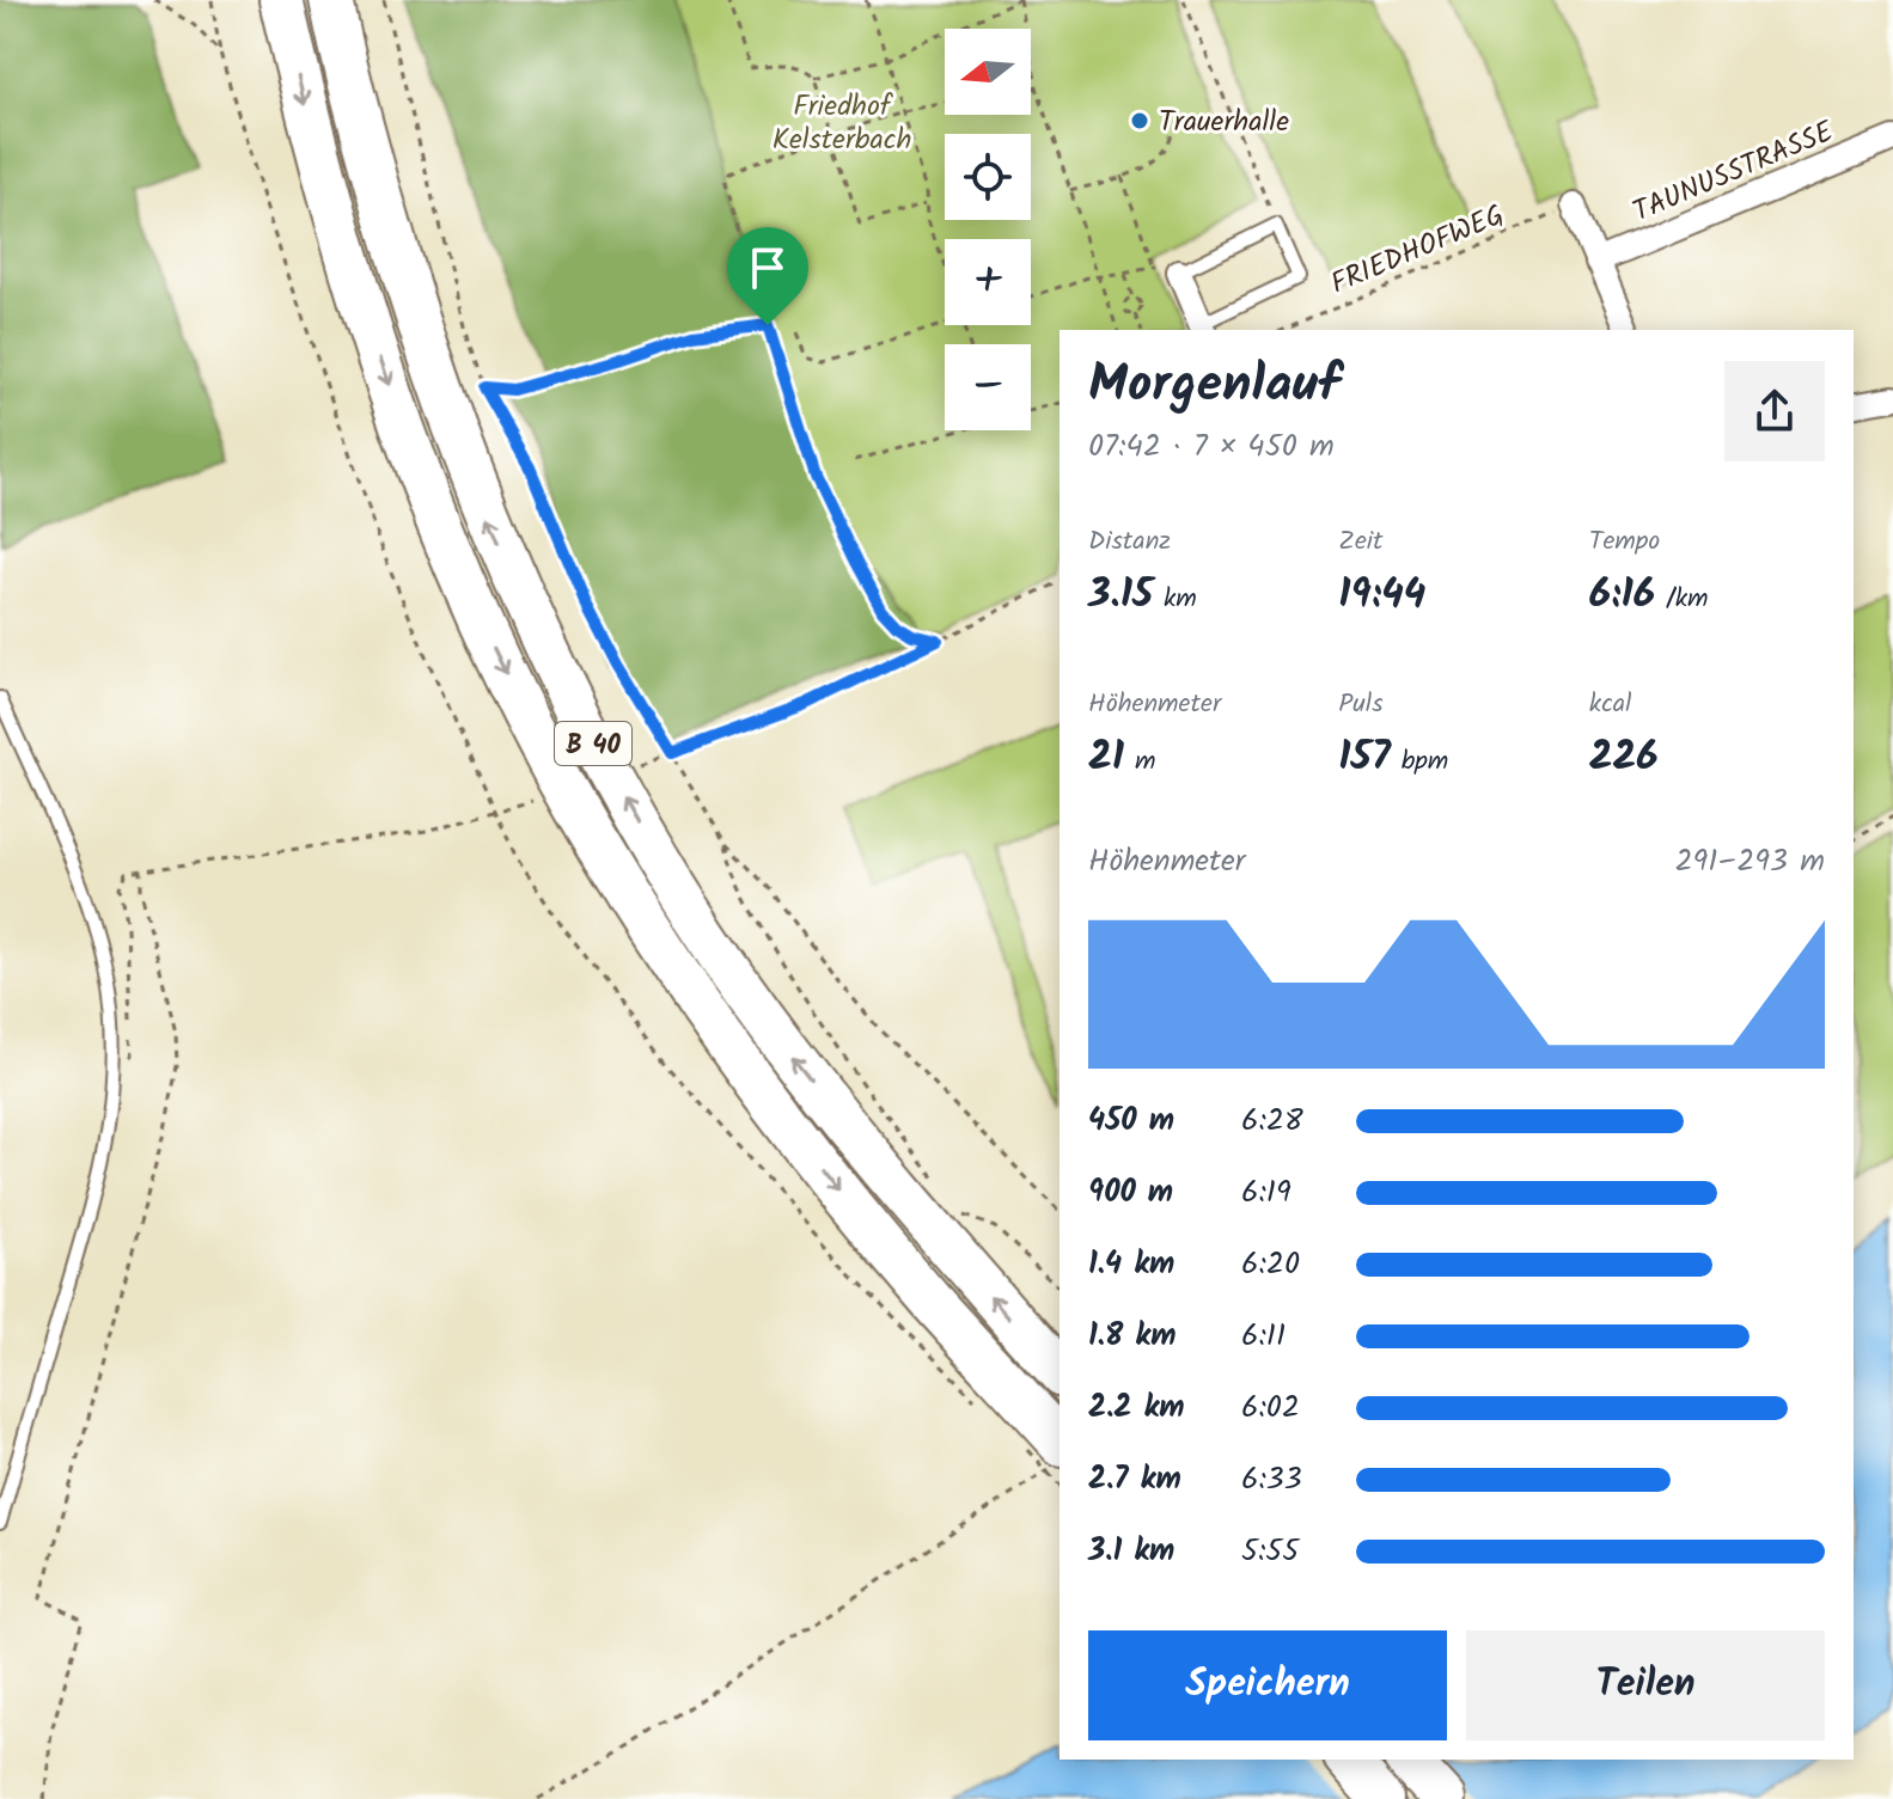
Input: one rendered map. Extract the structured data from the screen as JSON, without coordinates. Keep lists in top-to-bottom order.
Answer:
{
  "streets": {
    "highway": ["B 40"],
    "street": ["TAUNUSSTRASSE"],
    "path": ["FRIEDHOFWEG"]
  },
  "parks": ["Friedhof Kelsterbach"],
  "places": ["Trauerhalle"],
  "north": "left",
  "page": {
    "map_buttons": ["+", "−"],
    "heading": ["Morgenlauf", "07:42 · 7 × 450 m"],
    "stats": [
      ["Distanz", "3.15 km"],
      ["Zeit", "19:44"],
      ["Tempo", "6:16 /km"],
      ["Höhenmeter", "21 m"],
      ["Puls", "157 bpm"],
      ["kcal", "226"]
    ],
    "chart": ["Höhenmeter", "291–293 m"],
    "list": [
      {
        "name": "450 m",
        "note": "6:28"
      },
      {
        "name": "900 m",
        "note": "6:19"
      },
      {
        "name": "1.4 km",
        "note": "6:20"
      },
      {
        "name": "1.8 km",
        "note": "6:11"
      },
      {
        "name": "2.2 km",
        "note": "6:02"
      },
      {
        "name": "2.7 km",
        "note": "6:33"
      },
      {
        "name": "3.1 km",
        "note": "5:55"
      }
    ],
    "buttons": ["Speichern", "Teilen"]
  }
}
